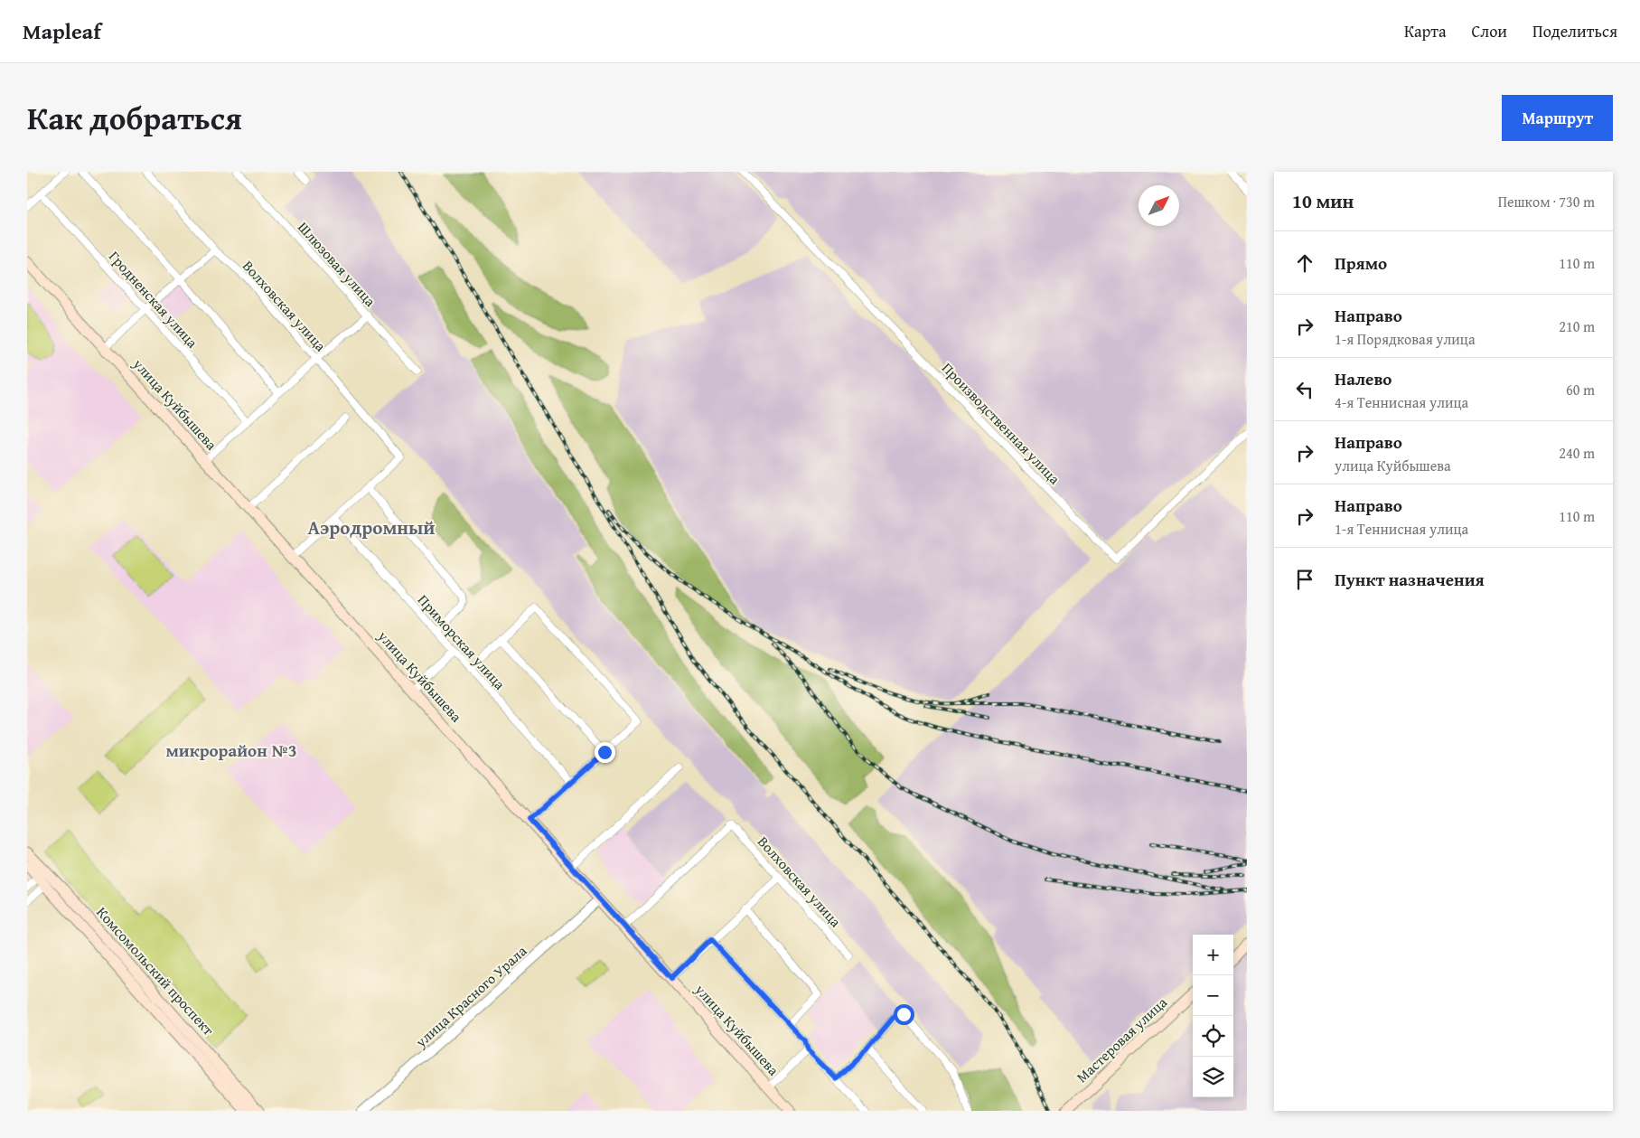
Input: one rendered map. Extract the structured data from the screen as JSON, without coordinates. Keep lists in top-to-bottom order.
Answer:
{
  "streets": {
    "main road": ["улица Куйбышева", "Комсомольский проспект", "Мастеровая улица"],
    "street": [
      "Шлюзовая улица",
      "Гродненская улица",
      "Волховская улица",
      "Производственная улица",
      "Приморская улица",
      "улица Красного Урала"
    ]
  },
  "crossings": [
    ["Волховская улица", "улица Куйбышева"],
    ["улица Куйбышева", "улица Красного Урала"]
  ],
  "districts": ["Аэродромный", "микрорайон №3"],
  "north": "top right",
  "page": {
    "header": "Mapleaf",
    "nav": ["Карта", "Слои", "Поделиться"],
    "title": "Как добраться",
    "buttons": "Маршрут",
    "heading": ["10 мин", "Пешком · 730 m"],
    "list": [
      ["Прямо", "110 m"],
      ["Направо", "1-я Порядковая улица", "210 m"],
      ["Налево", "4-я Теннисная улица", "60 m"],
      ["Направо", "улица Куйбышева", "240 m"],
      ["Направо", "1-я Теннисная улица", "110 m"],
      "Пункт назначения"
    ],
    "map_buttons": ["+", "−"]
  }
}
